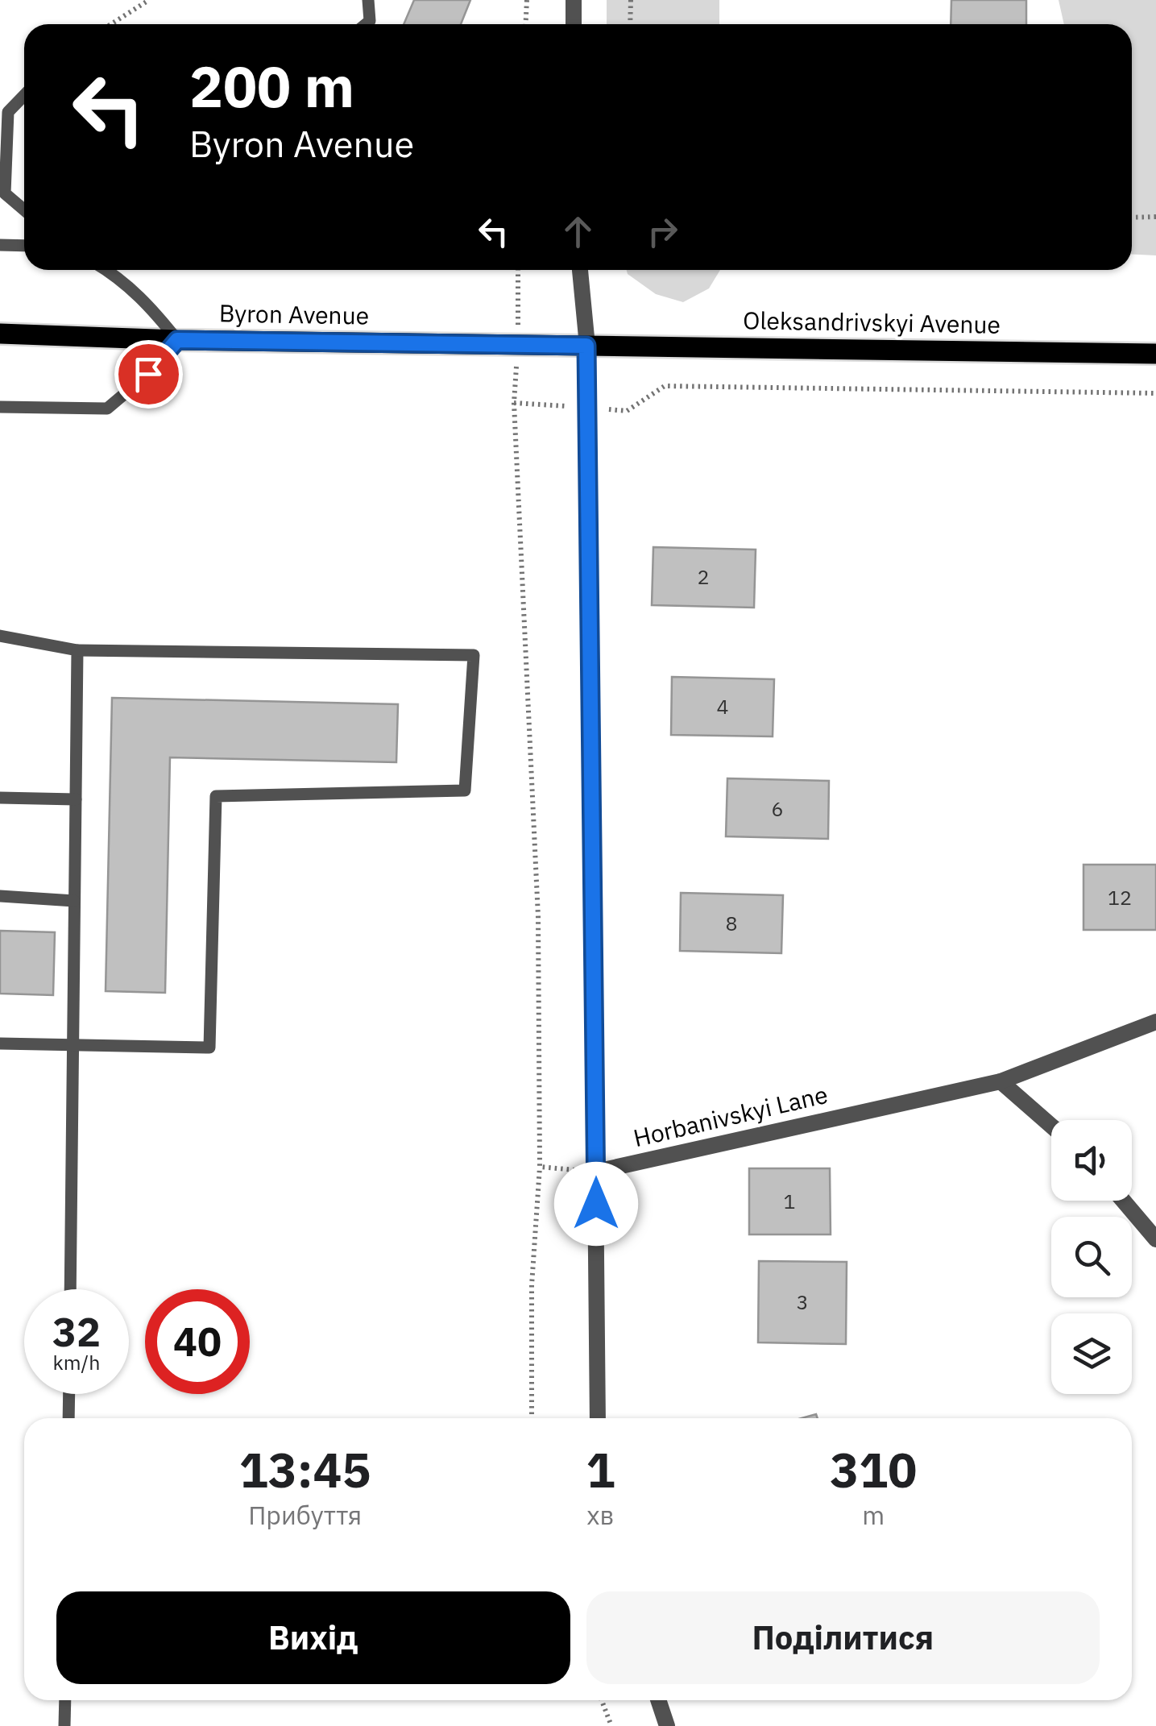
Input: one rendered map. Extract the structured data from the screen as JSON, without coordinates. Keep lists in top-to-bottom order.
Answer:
{
  "streets": {
    "main road": ["Byron Avenue", "Oleksandrivskyi Avenue"],
    "street": ["Horbanivskyi Lane"]
  },
  "crossings": [
    ["Byron Avenue", "Oleksandrivskyi Avenue"],
    ["Byron Avenue", "Horbanivskyi Lane"],
    ["Oleksandrivskyi Avenue", "Horbanivskyi Lane"]
  ],
  "house_numbers": [
    "2",
    "4",
    "6",
    "12",
    "8",
    "1",
    "3"
  ],
  "page": {
    "turn": ["200 m", "Byron Avenue"],
    "speed": "32 km/h",
    "limit": "40",
    "eta": [
      "13:45",
      "Прибуття",
      "1",
      "хв",
      "310",
      "m"
    ],
    "buttons": ["Вихід", "Поділитися"]
  }
}
